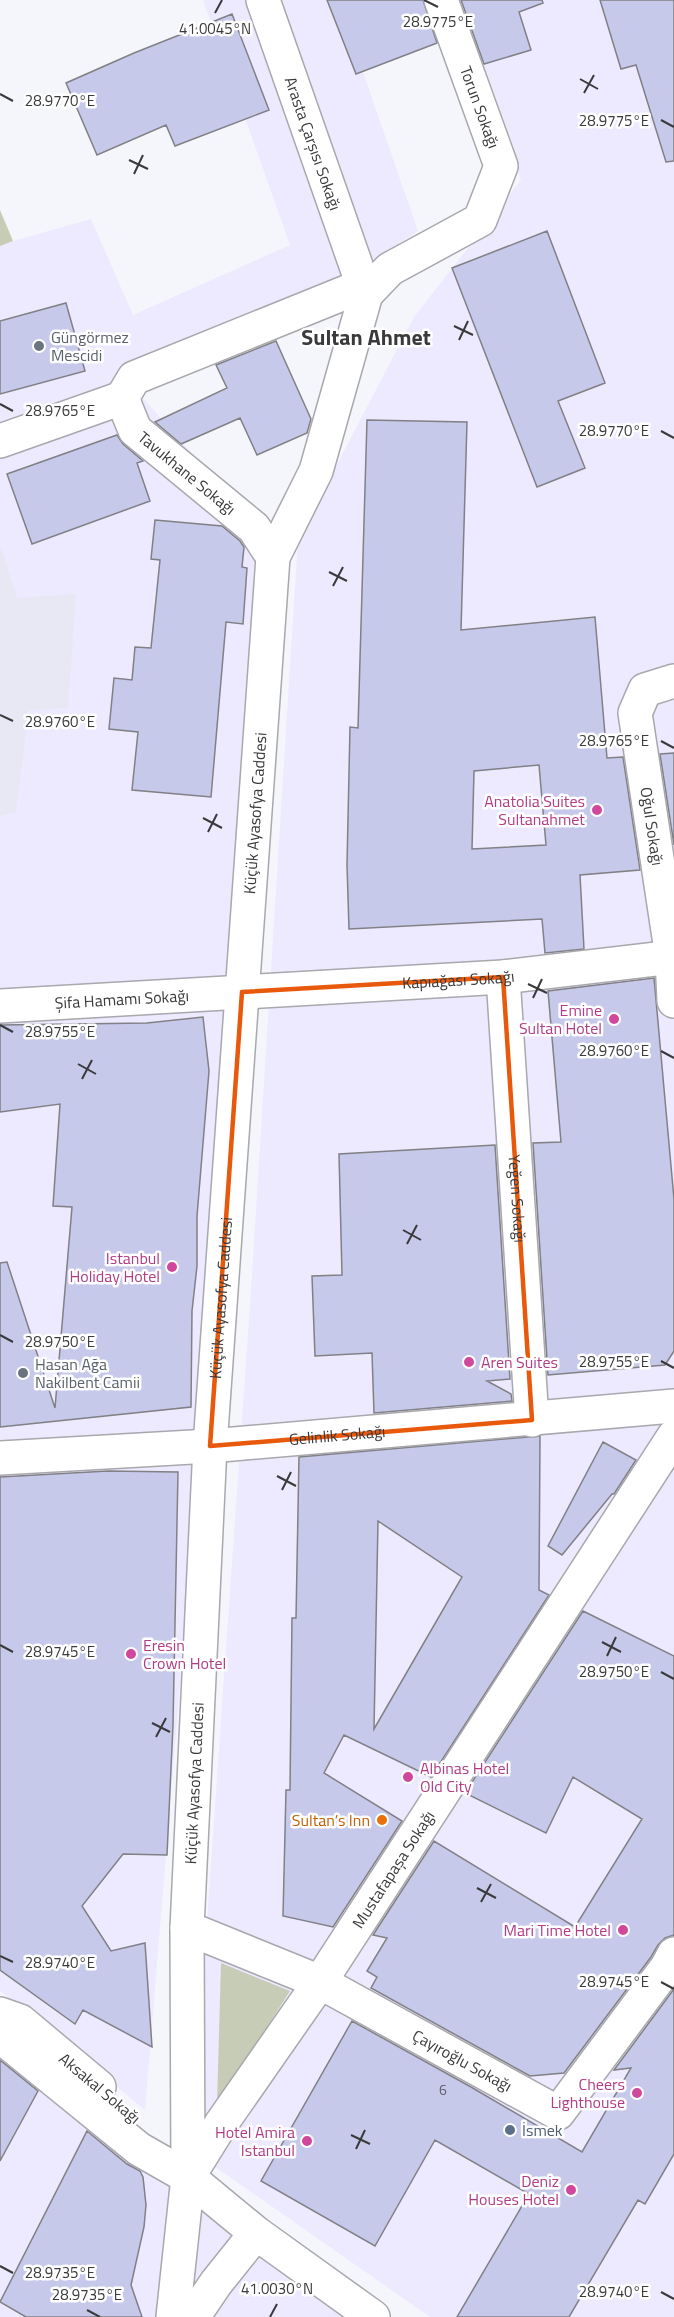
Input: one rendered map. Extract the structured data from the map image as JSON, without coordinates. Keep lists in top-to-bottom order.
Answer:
{
  "streets": {
    "street": [
      "Torun Sokağı",
      "Arasta Çarşısı Sokağı",
      "Tavukhane Sokağı",
      "Küçük Ayasofya Caddesi",
      "Oğul Sokağı",
      "Kapıağası Sokağı",
      "Şifa Hamamı Sokağı",
      "Yeğen Sokağı",
      "Gelinlik Sokağı",
      "Mustafapaşa Sokağı",
      "Çayıroğlu Sokağı",
      "Aksakal Sokağı"
    ]
  },
  "crossings": [
    ["Torun Sokağı", "Arasta Çarşısı Sokağı"],
    ["Torun Sokağı", "Küçük Ayasofya Caddesi"],
    ["Arasta Çarşısı Sokağı", "Küçük Ayasofya Caddesi"],
    ["Tavukhane Sokağı", "Küçük Ayasofya Caddesi"],
    ["Küçük Ayasofya Caddesi", "Kapıağası Sokağı"],
    ["Küçük Ayasofya Caddesi", "Şifa Hamamı Sokağı"],
    ["Küçük Ayasofya Caddesi", "Gelinlik Sokağı"],
    ["Küçük Ayasofya Caddesi", "Mustafapaşa Sokağı"],
    ["Küçük Ayasofya Caddesi", "Çayıroğlu Sokağı"],
    ["Küçük Ayasofya Caddesi", "Aksakal Sokağı"],
    ["Oğul Sokağı", "Kapıağası Sokağı"],
    ["Kapıağası Sokağı", "Şifa Hamamı Sokağı"],
    ["Kapıağası Sokağı", "Yeğen Sokağı"],
    ["Yeğen Sokağı", "Gelinlik Sokağı"],
    ["Mustafapaşa Sokağı", "Çayıroğlu Sokağı"],
    ["Mustafapaşa Sokağı", "Aksakal Sokağı"]
  ],
  "districts": ["Sultan Ahmet"],
  "places": [
    "Güngörmez Mescidi",
    "Anatolia Suites Sultanahmet",
    "Emine Sultan Hotel",
    "Istanbul Holiday Hotel",
    "Aren Suites",
    "Hasan Ağa Nakilbent Camii",
    "Eresin Crown Hotel",
    "Albinas Hotel Old City",
    "Sultan’s Inn",
    "Mari Time Hotel",
    "Cheers Lighthouse",
    "İsmek",
    "Hotel Amira Istanbul",
    "Deniz Houses Hotel"
  ],
  "house_numbers": ["6"],
  "coordinates": [
    "28.9775°E",
    "41.0045°N",
    "28.9770°E",
    "28.9765°E",
    "28.9760°E",
    "28.9755°E",
    "28.9750°E",
    "28.9745°E",
    "28.9740°E",
    "28.9735°E",
    "41.0030°N"
  ]
}
